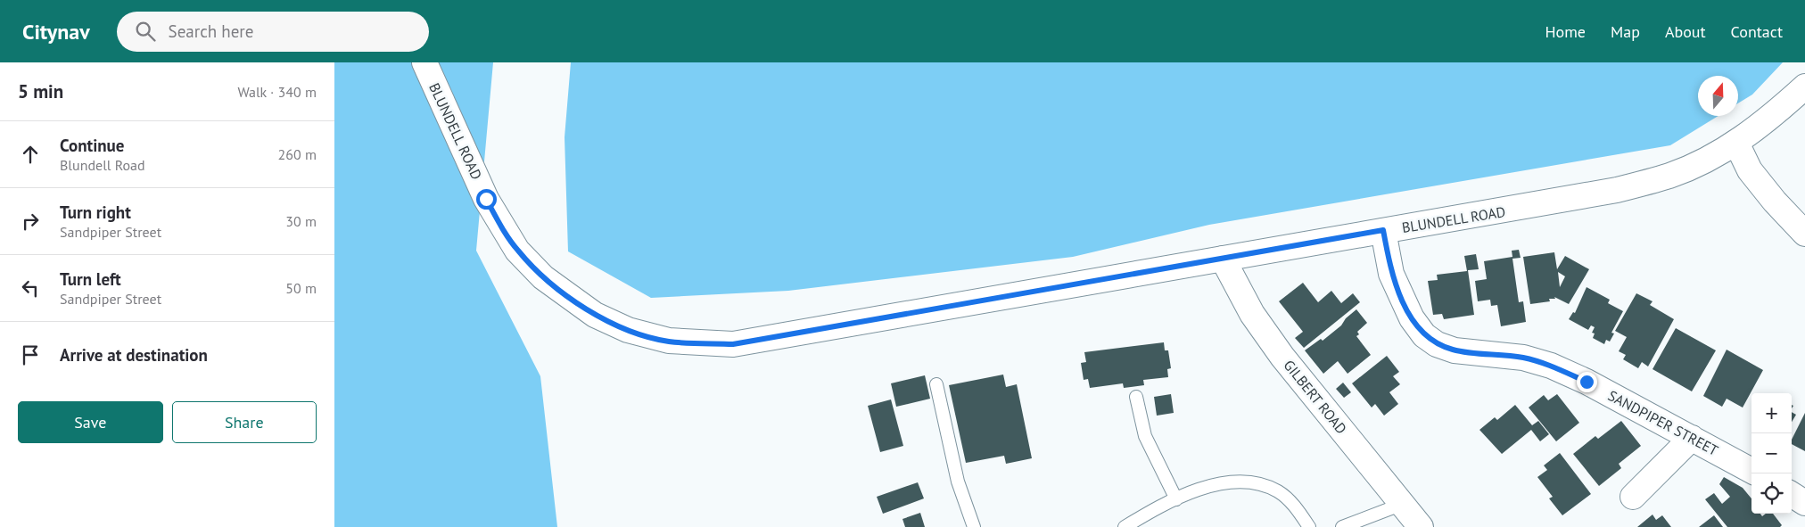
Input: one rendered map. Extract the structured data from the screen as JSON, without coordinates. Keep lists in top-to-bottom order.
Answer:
{
  "streets": {
    "street": ["BLUNDELL ROAD", "GILBERT ROAD", "SANDPIPER STREET"]
  },
  "crossings": [
    ["BLUNDELL ROAD", "GILBERT ROAD"],
    ["BLUNDELL ROAD", "SANDPIPER STREET"]
  ],
  "north": "top",
  "page": {
    "header": "Citynav",
    "search": "Search here",
    "nav": [
      "Home",
      "Map",
      "About",
      "Contact"
    ],
    "heading": ["5 min", "Walk · 340 m"],
    "list": [
      ["Continue", "Blundell Road", "260 m"],
      ["Turn right", "Sandpiper Street", "30 m"],
      ["Turn left", "Sandpiper Street", "50 m"],
      "Arrive at destination"
    ],
    "buttons": ["Save", "Share"],
    "map_buttons": ["+", "−"]
  }
}
